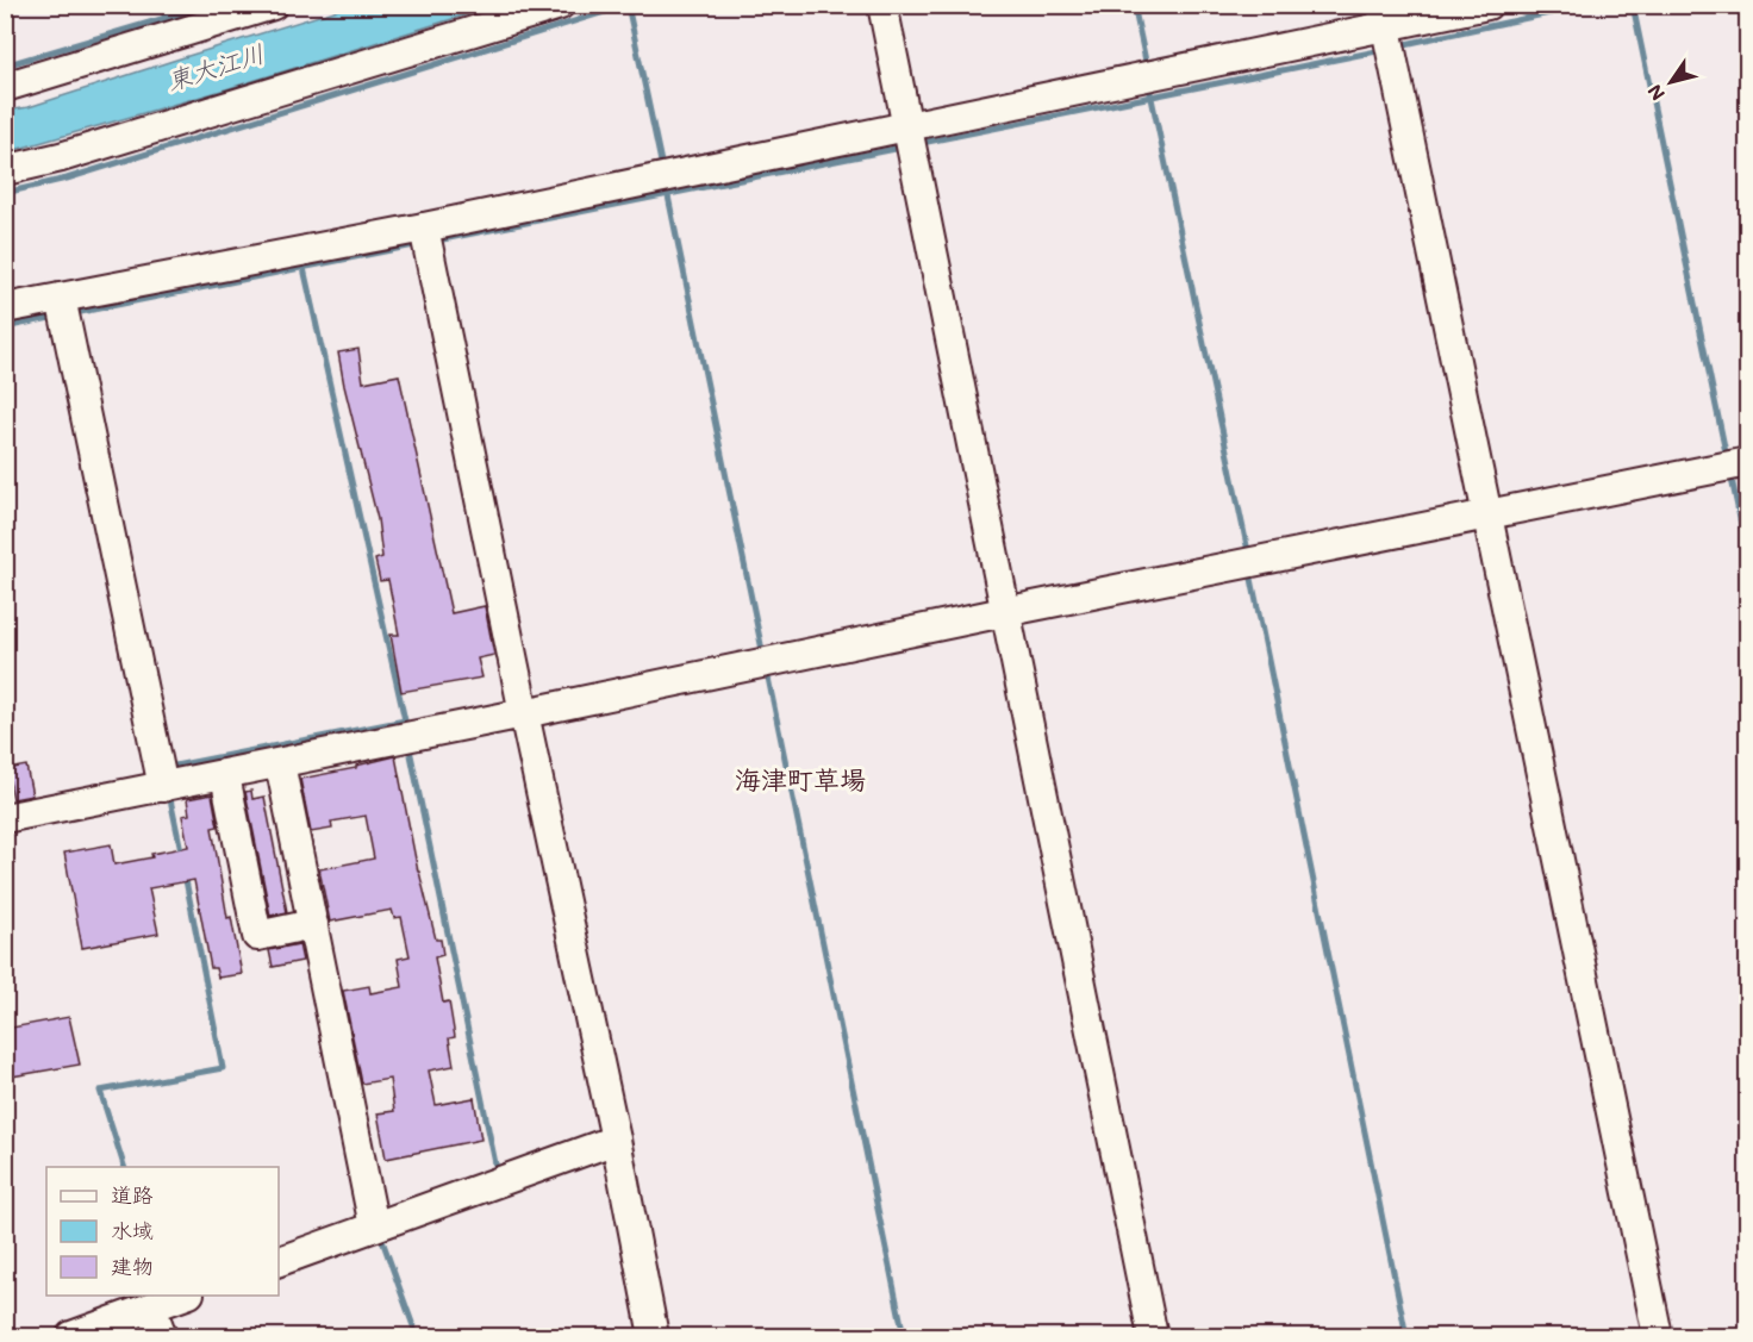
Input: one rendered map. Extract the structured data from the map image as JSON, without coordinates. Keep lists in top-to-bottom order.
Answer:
{
  "districts": ["海津町草場"],
  "water": ["東大江川"],
  "legend": ["道路", "水域", "建物"],
  "north": "bottom left"
}
